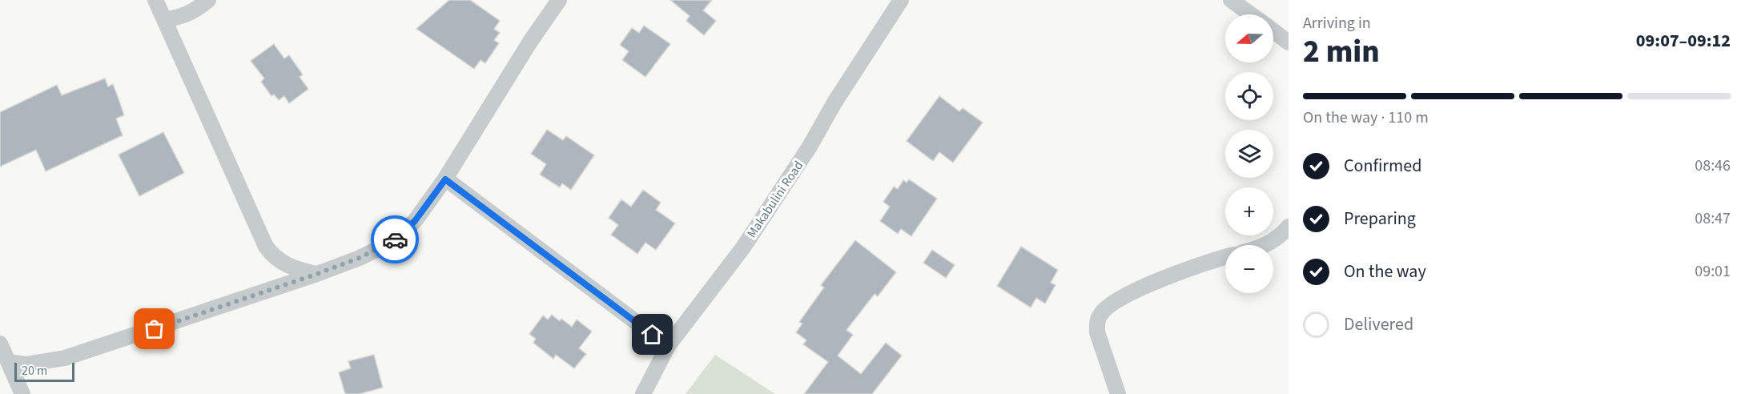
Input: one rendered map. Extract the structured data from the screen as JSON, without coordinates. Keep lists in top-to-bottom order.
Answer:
{
  "streets": {
    "street": ["Makabulini Road"]
  },
  "scale_bar": "20 m",
  "north": "left",
  "page": {
    "heading": ["2 min", "Arriving in", "09:07–09:12"],
    "map_buttons": ["+", "−"],
    "bar": "On the way · 110 m",
    "list": [
      ["Confirmed", "08:46"],
      ["Preparing", "08:47"],
      ["On the way", "09:01"],
      "Delivered"
    ],
    "scale": "20 m"
  }
}
